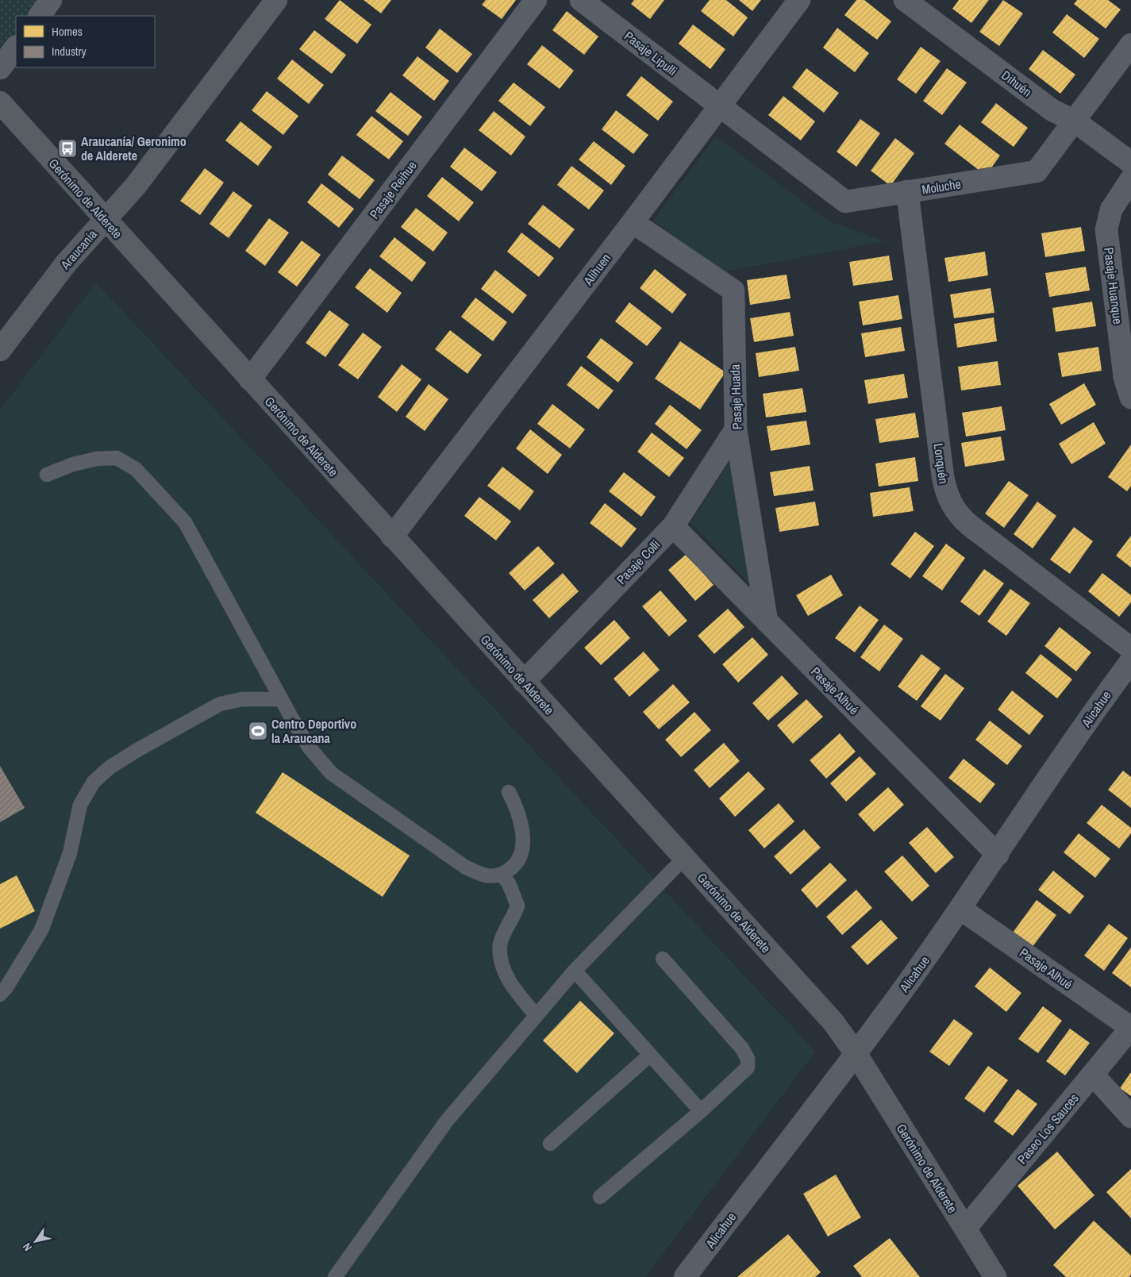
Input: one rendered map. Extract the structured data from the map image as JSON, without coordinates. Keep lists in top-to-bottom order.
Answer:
{
  "streets": {
    "street": [
      "Pasaje Lipulli",
      "Dihuén",
      "Moluche",
      "Pasaje Reihue",
      "Gerónimo de Alderete",
      "Araucanía",
      "Alihuen",
      "Pasaje Huanque",
      "Pasaje Huada",
      "Lonquén",
      "Pasaje Colli",
      "Pasaje Alhué",
      "Alicahue",
      "Paseo Los Sauces"
    ]
  },
  "crossings": [
    ["Pasaje Lipulli", "Moluche"],
    ["Pasaje Lipulli", "Alihuen"],
    ["Dihuén", "Moluche"],
    ["Moluche", "Alihuen"],
    ["Moluche", "Lonquén"],
    ["Pasaje Reihue", "Gerónimo de Alderete"],
    ["Gerónimo de Alderete", "Araucanía"],
    ["Gerónimo de Alderete", "Alihuen"],
    ["Gerónimo de Alderete", "Pasaje Colli"],
    ["Gerónimo de Alderete", "Alicahue"],
    ["Gerónimo de Alderete", "Paseo Los Sauces"],
    ["Alihuen", "Pasaje Huada"],
    ["Pasaje Huada", "Pasaje Colli"],
    ["Pasaje Huada", "Pasaje Alhué"],
    ["Pasaje Colli", "Pasaje Alhué"],
    ["Pasaje Alhué", "Alicahue"],
    ["Pasaje Alhué", "Paseo Los Sauces"]
  ],
  "places": {
    "bus stop": ["Araucanía/ Geronimo de Alderete"],
    "sports": ["Centro Deportivo la Araucana"]
  },
  "legend": ["Homes", "Industry"],
  "north": "bottom left"
}
